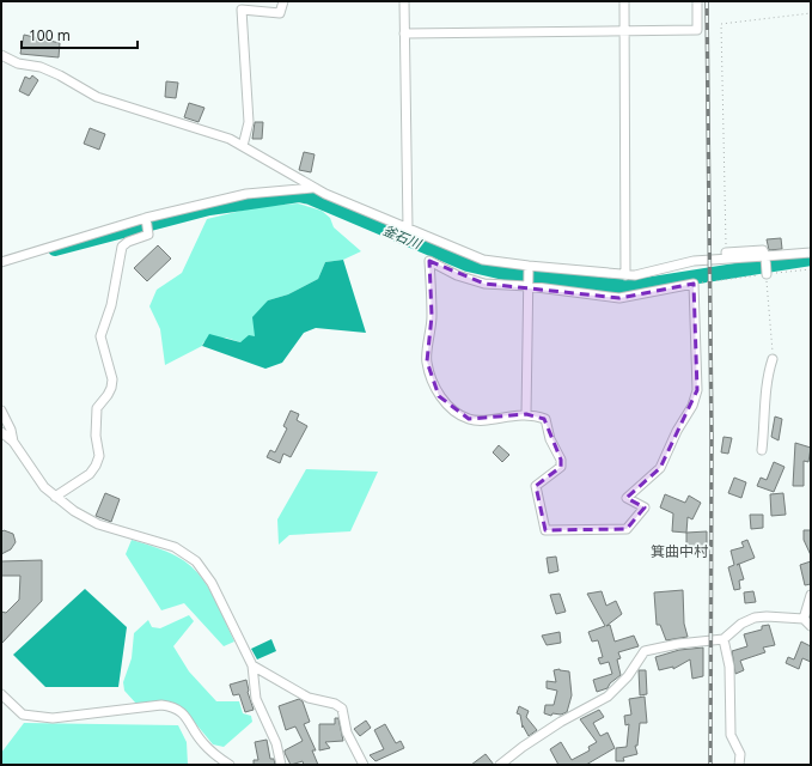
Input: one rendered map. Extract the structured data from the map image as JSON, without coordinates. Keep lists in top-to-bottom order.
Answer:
{
  "districts": ["箕曲中村"],
  "water": ["釜石川"],
  "scale_bar": "100 m"
}
